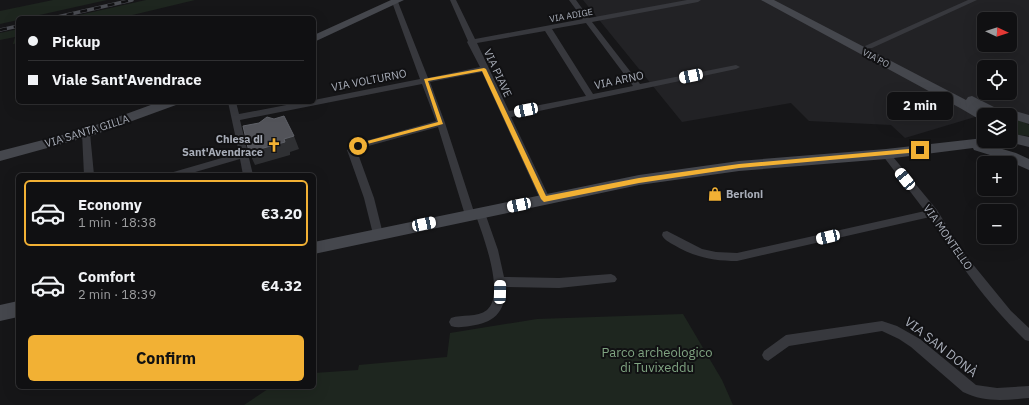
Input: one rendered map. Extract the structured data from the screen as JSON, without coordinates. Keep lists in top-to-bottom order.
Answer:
{
  "streets": {
    "main road": ["VIA PO", "VIA SANTA GILLA"],
    "street": [
      "VIA ADIGE",
      "VIA PIAVE",
      "VIA VOLTURNO",
      "VIA ARNO",
      "VIA MONTELLO",
      "VIA SAN DONÀ"
    ]
  },
  "crossings": [
    ["VIA ADIGE", "VIA PIAVE"],
    ["VIA PIAVE", "VIA VOLTURNO"],
    ["VIA PIAVE", "VIA ARNO"]
  ],
  "parks": ["Parco archeologico di Tuvixeddu"],
  "places": {
    "church": ["Chiesa di Sant'Avendrace"],
    "shop": ["Berloni"]
  },
  "north": "right",
  "page": {
    "map_buttons": ["+", "−"],
    "banner": ["Pickup", "Viale Sant'Avendrace"],
    "bubble": "2 min",
    "list": [
      {
        "name": "Economy",
        "note": "1 min · 18:38",
        "value": "€3.20"
      },
      {
        "name": "Comfort",
        "note": "2 min · 18:39",
        "value": "€4.32"
      }
    ],
    "buttons": "Confirm"
  }
}
